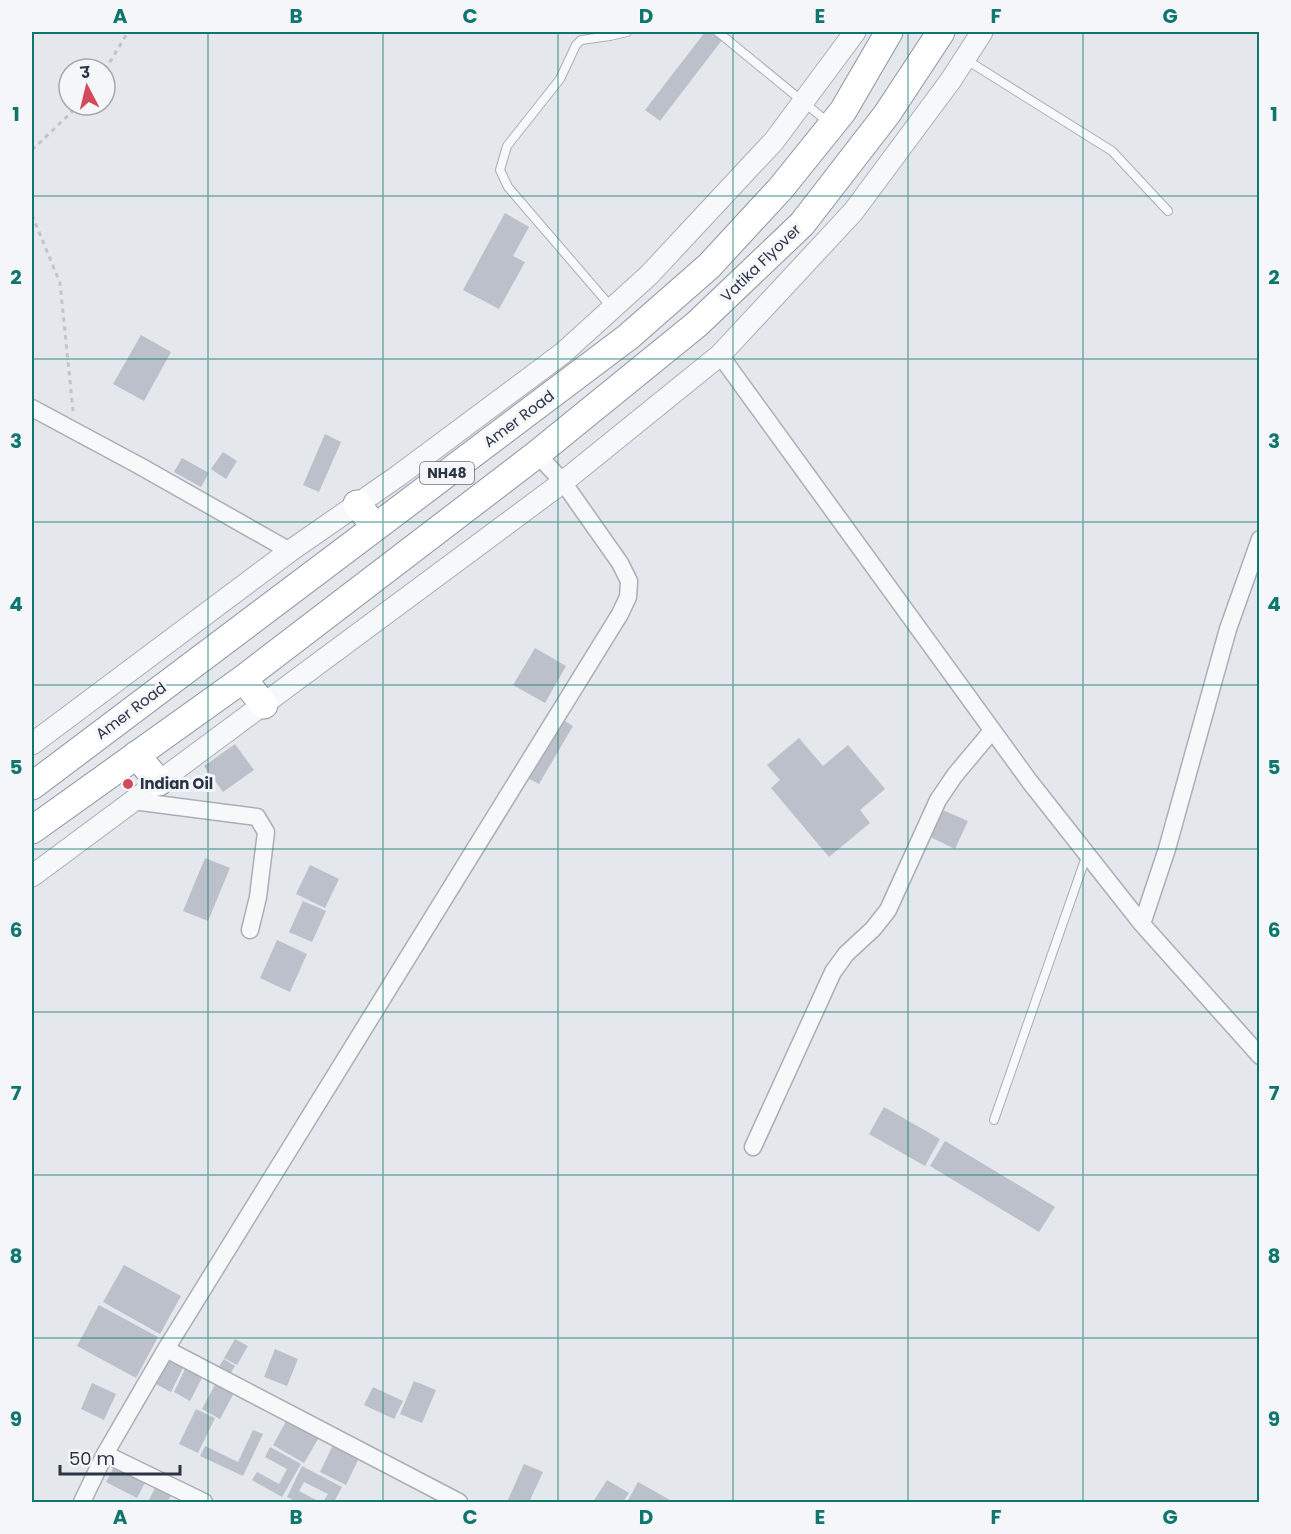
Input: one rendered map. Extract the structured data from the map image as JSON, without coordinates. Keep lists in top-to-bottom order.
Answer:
{
  "streets": {
    "highway": ["Vatika Flyover", "Amer Road", "NH48"]
  },
  "crossings": [
    ["Vatika Flyover", "NH48"],
    ["Amer Road", "NH48"]
  ],
  "places": ["Indian Oil"],
  "scale_bar": "50 m",
  "north": "top",
  "grid": {
    "columns": [
      "A",
      "B",
      "C",
      "D",
      "E",
      "F",
      "G"
    ],
    "rows": [
      "1",
      "2",
      "3",
      "4",
      "5",
      "6",
      "7",
      "8",
      "9"
    ]
  }
}
